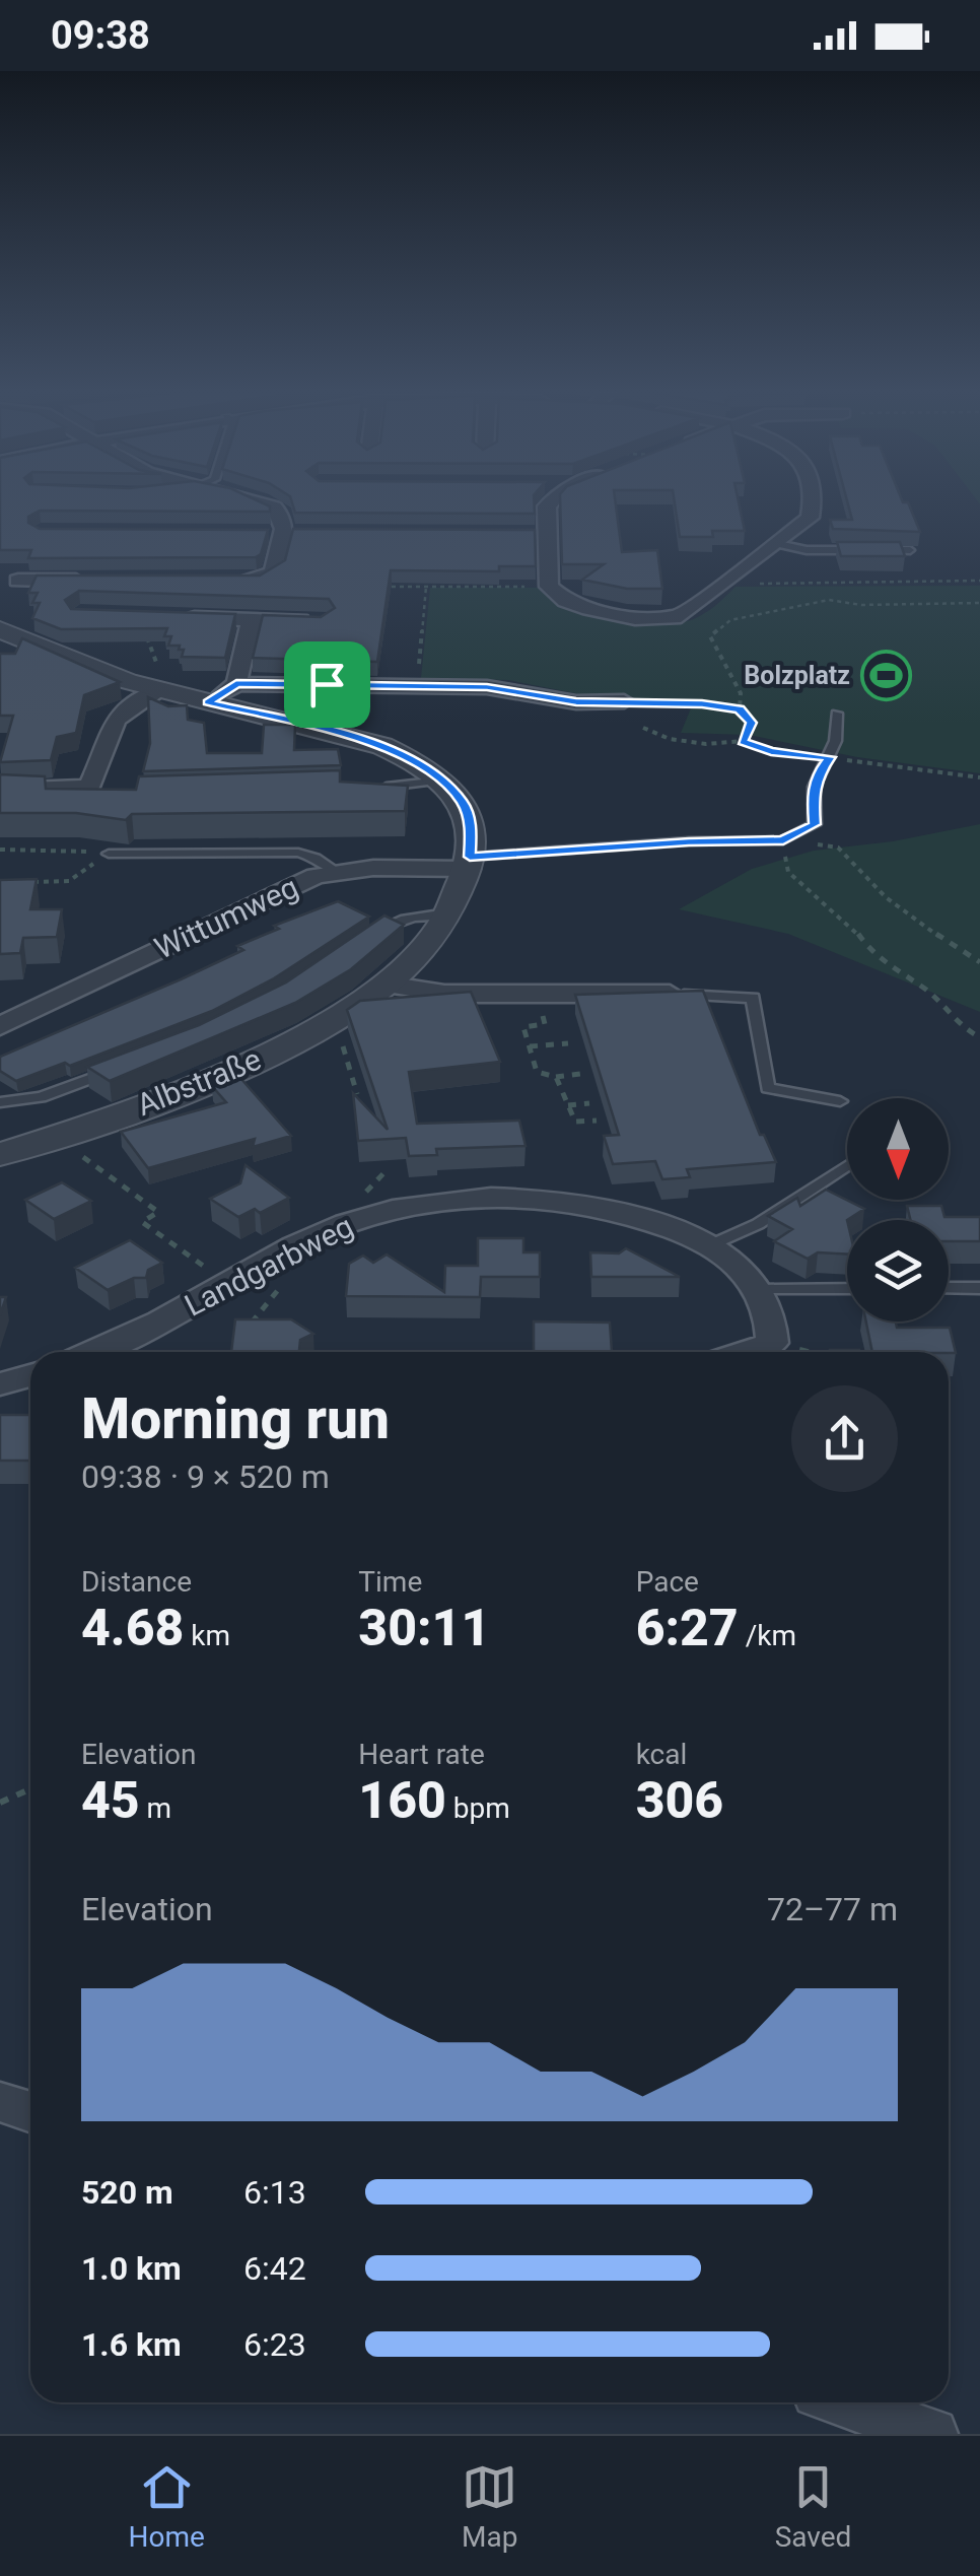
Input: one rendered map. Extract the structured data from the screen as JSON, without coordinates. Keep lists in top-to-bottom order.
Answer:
{
  "streets": {
    "street": ["Wittumweg", "Albstraße", "Landgarbweg"]
  },
  "crossings": [
    ["Wittumweg", "Albstraße"]
  ],
  "places": {
    "sports": ["Bolzplatz"]
  },
  "north": "bottom",
  "page": {
    "status": "09:38",
    "heading": ["Morning run", "09:38 · 9 × 520 m"],
    "stats": [
      ["Distance", "4.68 km"],
      ["Time", "30:11"],
      ["Pace", "6:27 /km"],
      ["Elevation", "45 m"],
      ["Heart rate", "160 bpm"],
      ["kcal", "306"]
    ],
    "chart": ["Elevation", "72–77 m"],
    "list": [
      {
        "name": "520 m",
        "note": "6:13"
      },
      {
        "name": "1.0 km",
        "note": "6:42"
      },
      {
        "name": "1.6 km",
        "note": "6:23"
      }
    ],
    "tabs": ["Home", "Map", "Saved"]
  }
}
